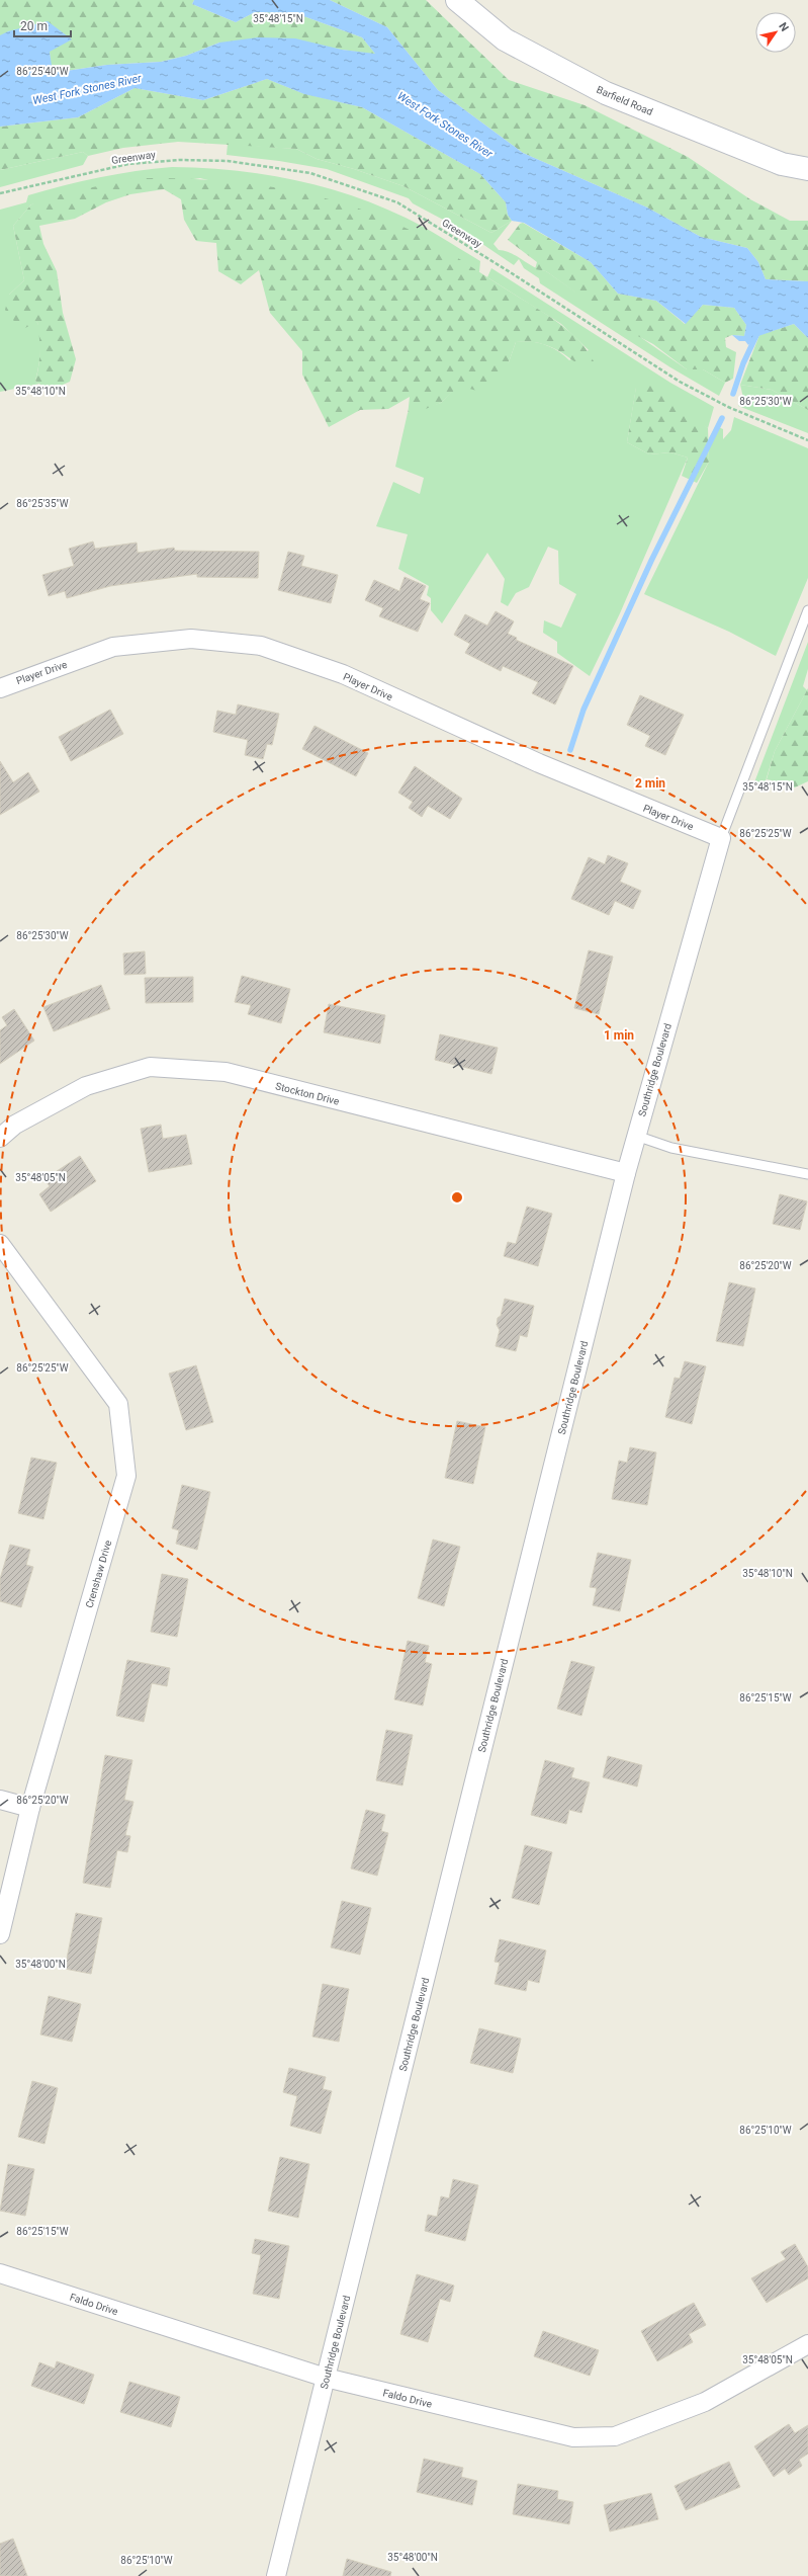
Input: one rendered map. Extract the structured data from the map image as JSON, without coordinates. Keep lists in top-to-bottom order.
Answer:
{
  "streets": {
    "street": [
      "Barfield Road",
      "Player Drive",
      "Southridge Boulevard",
      "Stockton Drive",
      "Crenshaw Drive",
      "Faldo Drive"
    ],
    "path": ["Greenway"]
  },
  "crossings": [
    ["Player Drive", "Southridge Boulevard"],
    ["Southridge Boulevard", "Stockton Drive"],
    ["Southridge Boulevard", "Faldo Drive"]
  ],
  "water": ["West Fork Stones River"],
  "scale_bar": "20 m",
  "north": "top right",
  "coordinates": [
    "35°48'15\"N",
    "86°25'40\"W",
    "35°48'10\"N",
    "86°25'30\"W",
    "86°25'35\"W",
    "86°25'25\"W",
    "35°48'05\"N",
    "86°25'20\"W",
    "86°25'15\"W",
    "35°48'00\"N",
    "86°25'10\"W"
  ],
  "rings": ["2 min", "1 min"]
}
